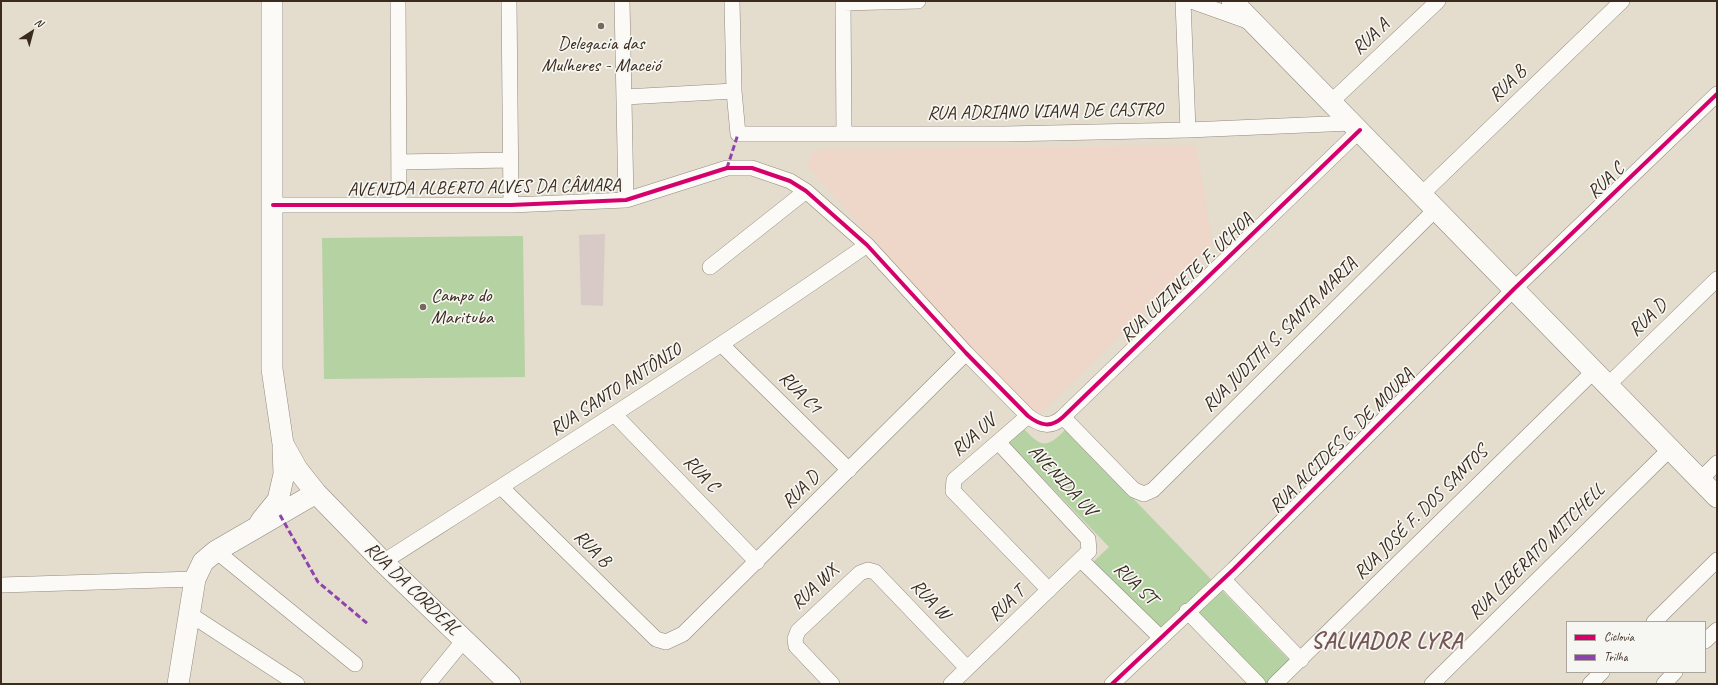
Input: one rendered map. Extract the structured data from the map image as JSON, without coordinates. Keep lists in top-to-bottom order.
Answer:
{
  "streets": {
    "street": [
      "RUA A",
      "RUA B",
      "RUA ADRIANO VIANA DE CASTRO",
      "RUA C",
      "AVENIDA ALBERTO ALVES DA CÂMARA",
      "RUA LUZINETE F. UCHOA",
      "RUA D",
      "RUA JUDITH S. SANTA MARIA",
      "RUA SANTO ANTÔNIO",
      "RUA C1",
      "RUA UV",
      "RUA ALCIDES G. DE MOURA",
      "AVENIDA UV",
      "RUA JOSÉ F. DOS SANTOS",
      "RUA LIBERATO MITCHELL",
      "RUA ST",
      "RUA WX",
      "RUA DA CORDEAL",
      "RUA W",
      "RUA T"
    ]
  },
  "crossings": [
    ["RUA B", "RUA D"],
    ["RUA B", "RUA JUDITH S. SANTA MARIA"],
    ["RUA B", "RUA SANTO ANTÔNIO"],
    ["RUA ADRIANO VIANA DE CASTRO", "RUA LUZINETE F. UCHOA"],
    ["RUA C", "RUA D"],
    ["RUA C", "RUA SANTO ANTÔNIO"],
    ["RUA C", "RUA ALCIDES G. DE MOURA"],
    ["AVENIDA ALBERTO ALVES DA CÂMARA", "RUA LUZINETE F. UCHOA"],
    ["AVENIDA ALBERTO ALVES DA CÂMARA", "RUA D"],
    ["AVENIDA ALBERTO ALVES DA CÂMARA", "RUA SANTO ANTÔNIO"],
    ["AVENIDA ALBERTO ALVES DA CÂMARA", "RUA UV"],
    ["RUA LUZINETE F. UCHOA", "RUA JUDITH S. SANTA MARIA"],
    ["RUA LUZINETE F. UCHOA", "RUA UV"],
    ["RUA D", "RUA C1"],
    ["RUA D", "RUA JOSÉ F. DOS SANTOS"],
    ["RUA SANTO ANTÔNIO", "RUA C1"],
    ["RUA SANTO ANTÔNIO", "RUA DA CORDEAL"],
    ["RUA UV", "AVENIDA UV"],
    ["RUA UV", "RUA T"],
    ["RUA ALCIDES G. DE MOURA", "RUA ST"],
    ["AVENIDA UV", "RUA ST"],
    ["AVENIDA UV", "RUA T"],
    ["RUA ST", "RUA T"],
    ["RUA WX", "RUA W"],
    ["RUA W", "RUA T"]
  ],
  "districts": ["SALVADOR LYRA"],
  "places": ["Delegacia das Mulheres - Maceió", "Campo do Marituba"],
  "legend": ["Ciclovia", "Trilha"],
  "north": "top right"
}
